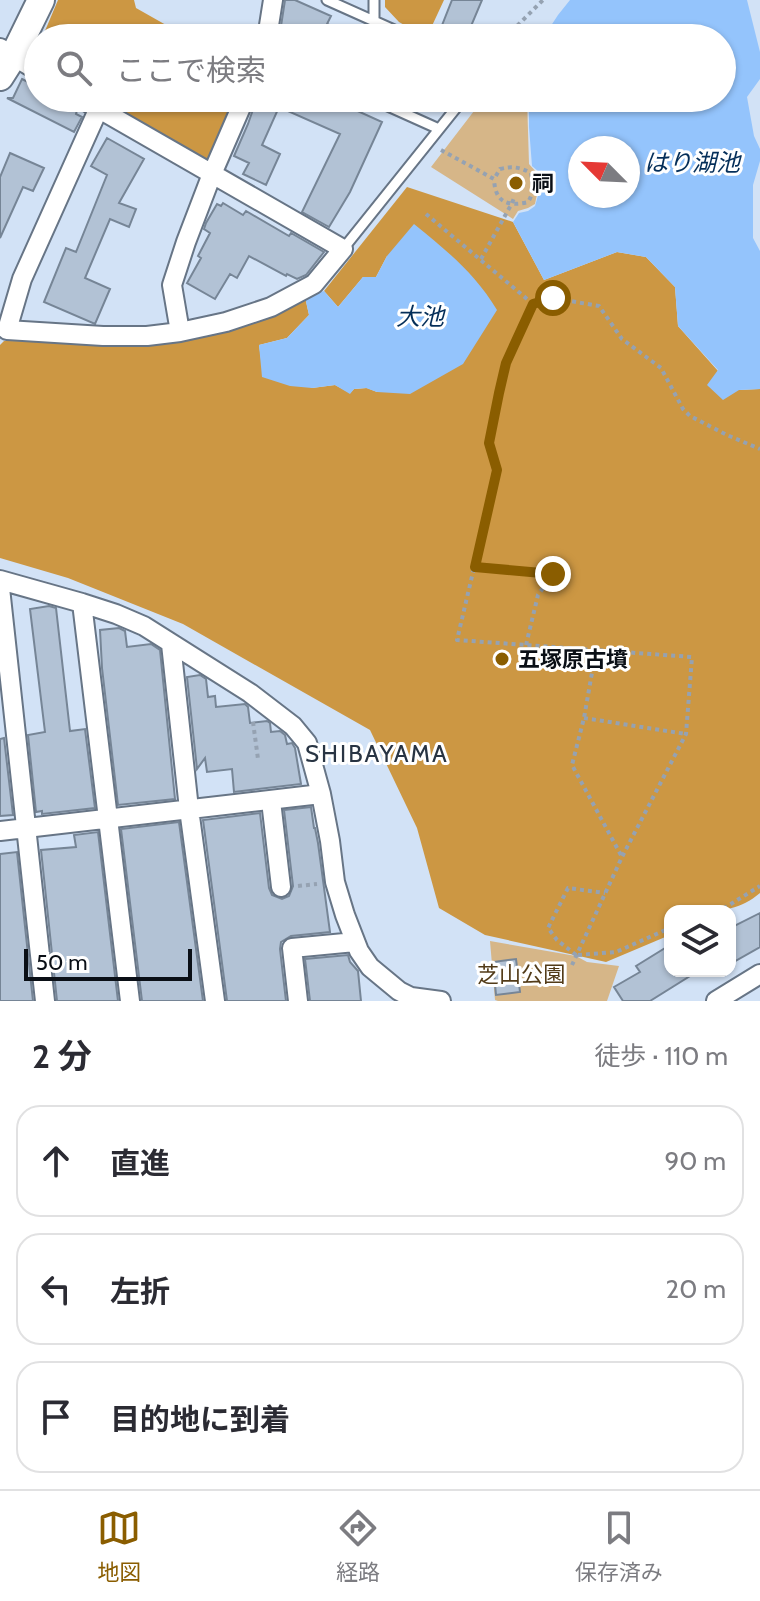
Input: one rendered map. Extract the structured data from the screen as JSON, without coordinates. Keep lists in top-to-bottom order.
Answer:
{
  "districts": ["SHIBAYAMA"],
  "water": ["はり湖池", "大池"],
  "parks": ["芝山公園"],
  "places": ["祠", "五塚原古墳"],
  "scale_bar": "50 m",
  "north": "top left",
  "page": {
    "search": "ここで検索",
    "scale": "50 m",
    "heading": ["2 分", "徒歩 · 110 m"],
    "list": [
      ["直進", "90 m"],
      ["左折", "20 m"],
      "目的地に到着"
    ],
    "nav": ["地図", "経路", "保存済み"]
  }
}
